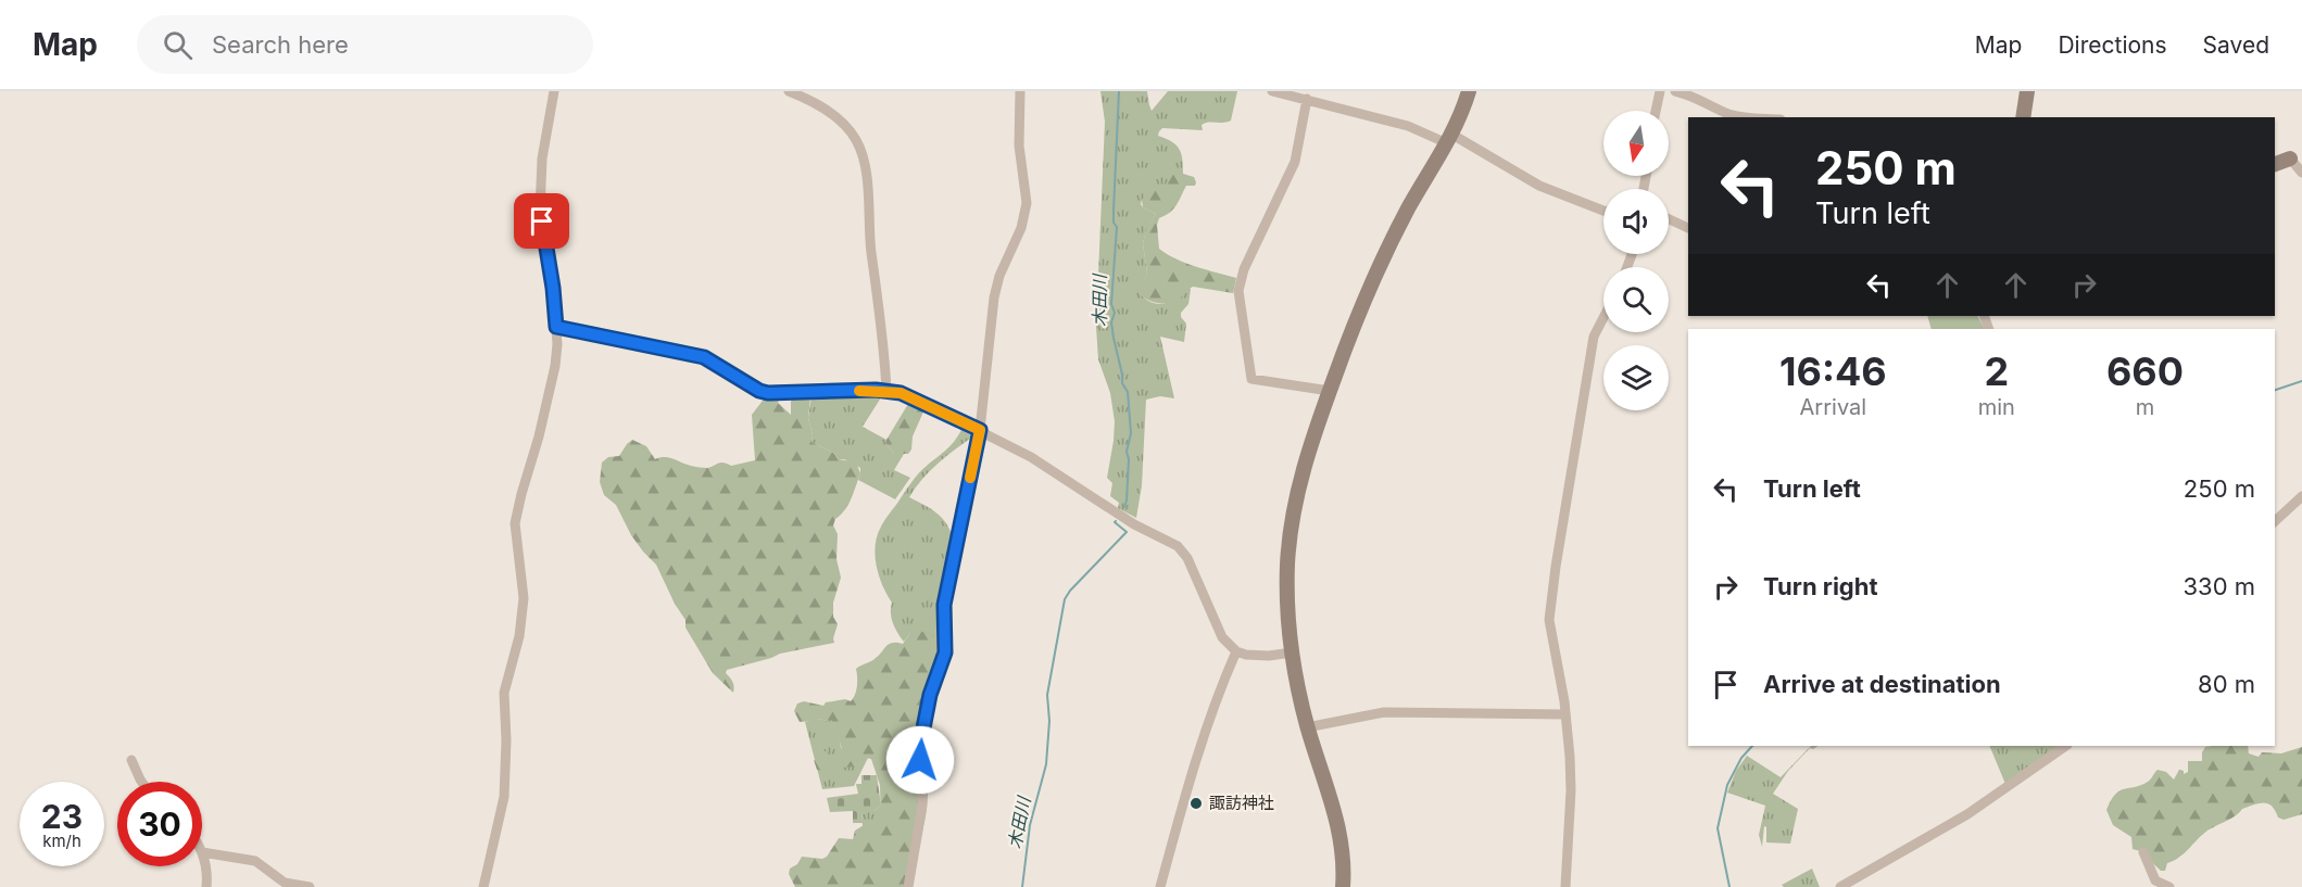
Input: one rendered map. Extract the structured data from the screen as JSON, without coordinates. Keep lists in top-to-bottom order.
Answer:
{
  "water": ["木田川"],
  "places": ["諏訪神社"],
  "north": "bottom",
  "page": {
    "header": "Map",
    "search": "Search here",
    "nav": ["Map", "Directions", "Saved"],
    "turn": ["250 m", "Turn left"],
    "eta": [
      "16:46",
      "Arrival",
      "2",
      "min",
      "660",
      "m"
    ],
    "list": [
      {
        "name": "Turn left",
        "value": "250 m"
      },
      {
        "name": "Turn right",
        "value": "330 m"
      },
      {
        "name": "Arrive at destination",
        "value": "80 m"
      }
    ],
    "speed": "23 km/h",
    "limit": "30"
  }
}
